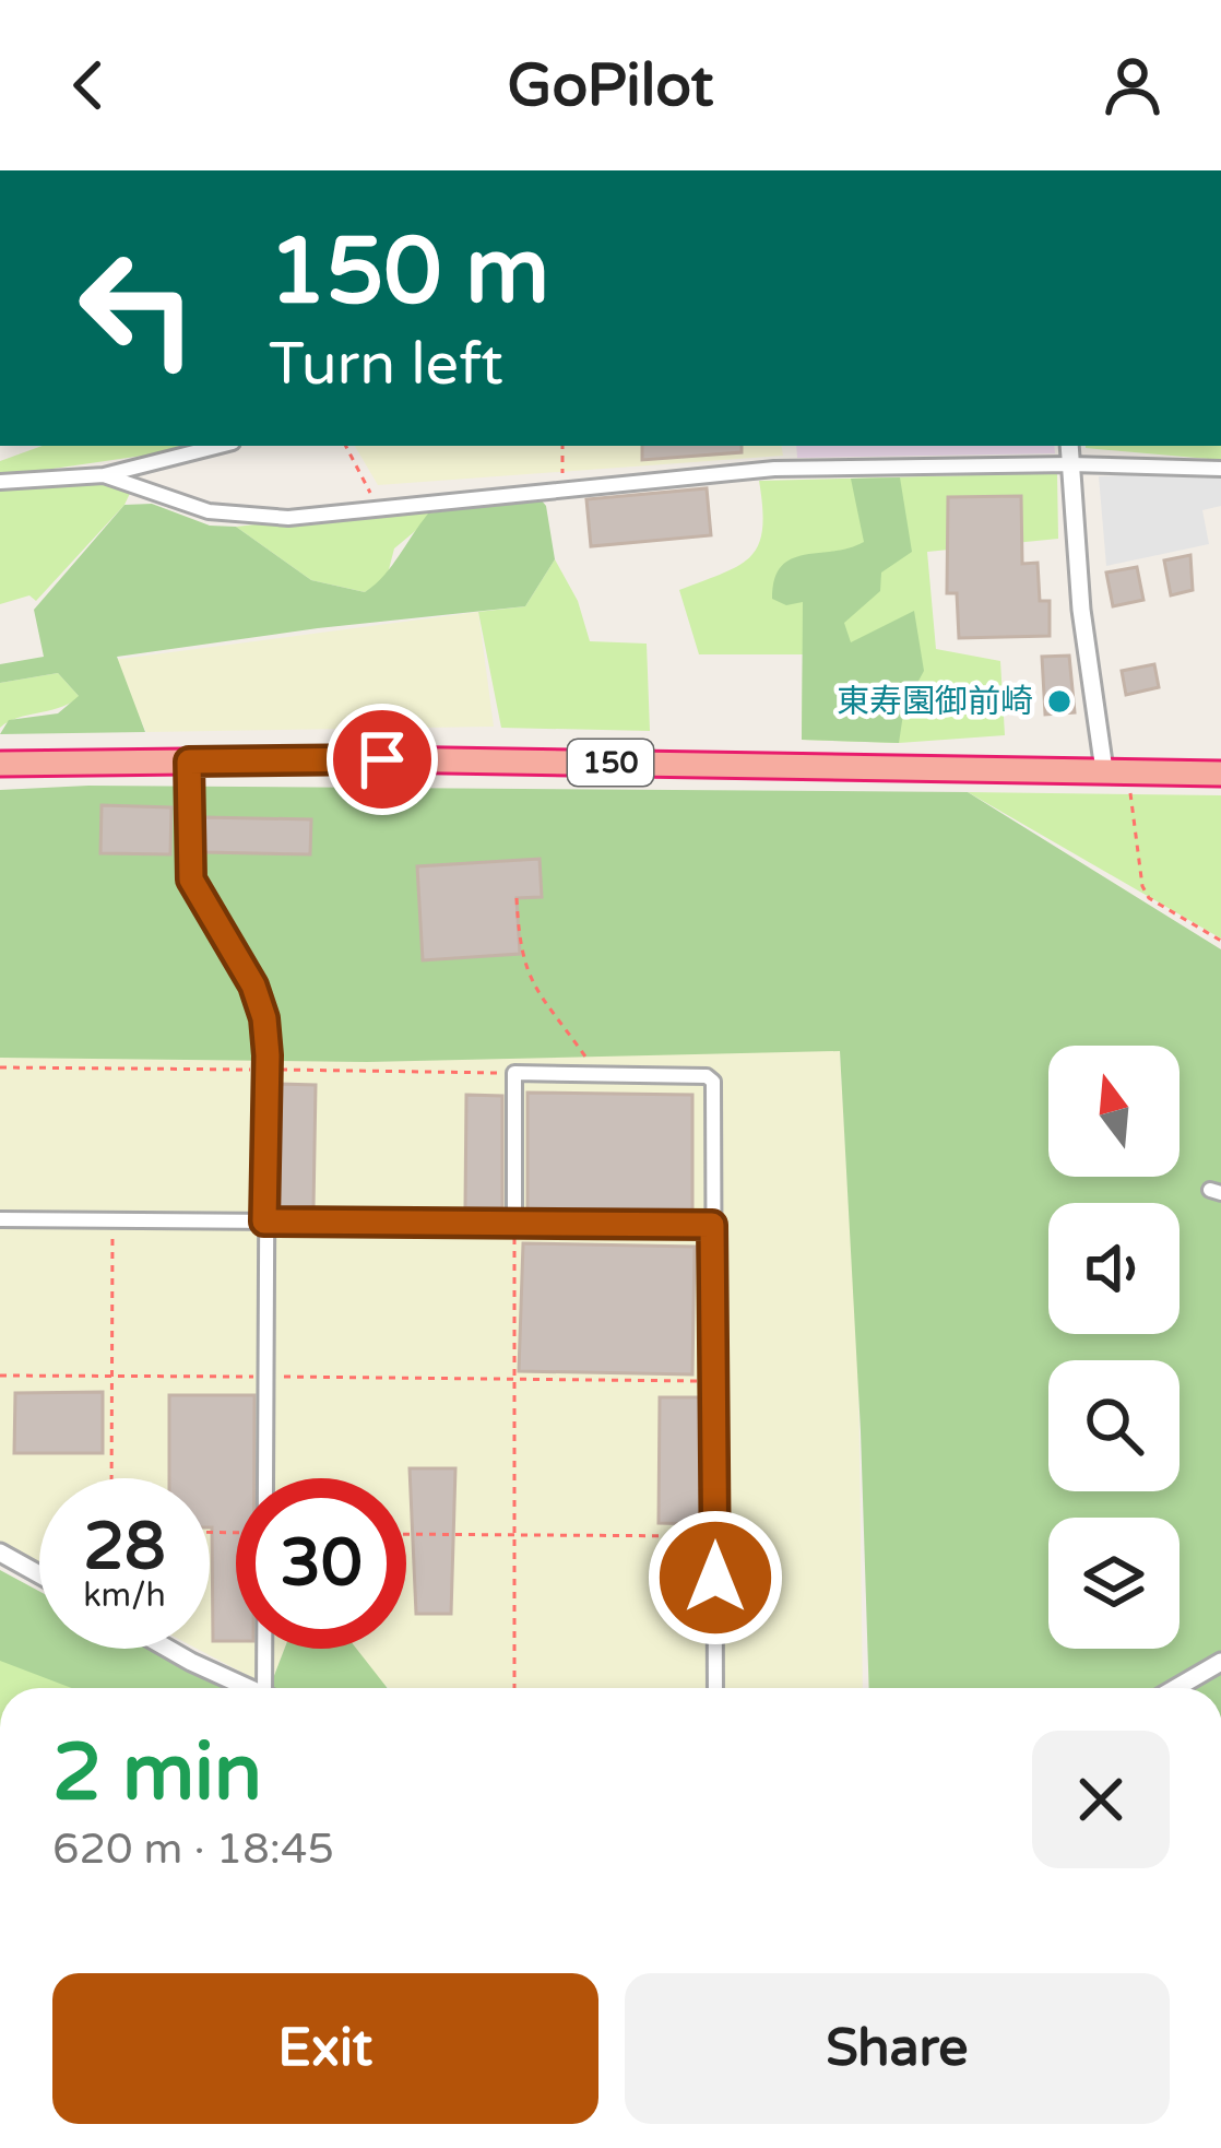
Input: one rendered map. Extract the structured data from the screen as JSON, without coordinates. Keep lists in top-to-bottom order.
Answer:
{
  "streets": {
    "highway": ["150"]
  },
  "places": ["東寿園御前崎"],
  "north": "top",
  "page": {
    "header": "GoPilot",
    "turn": ["150 m", "Turn left"],
    "speed": "28 km/h",
    "limit": "30",
    "heading": ["2 min", "620 m · 18:45"],
    "buttons": ["Exit", "Share"]
  }
}
